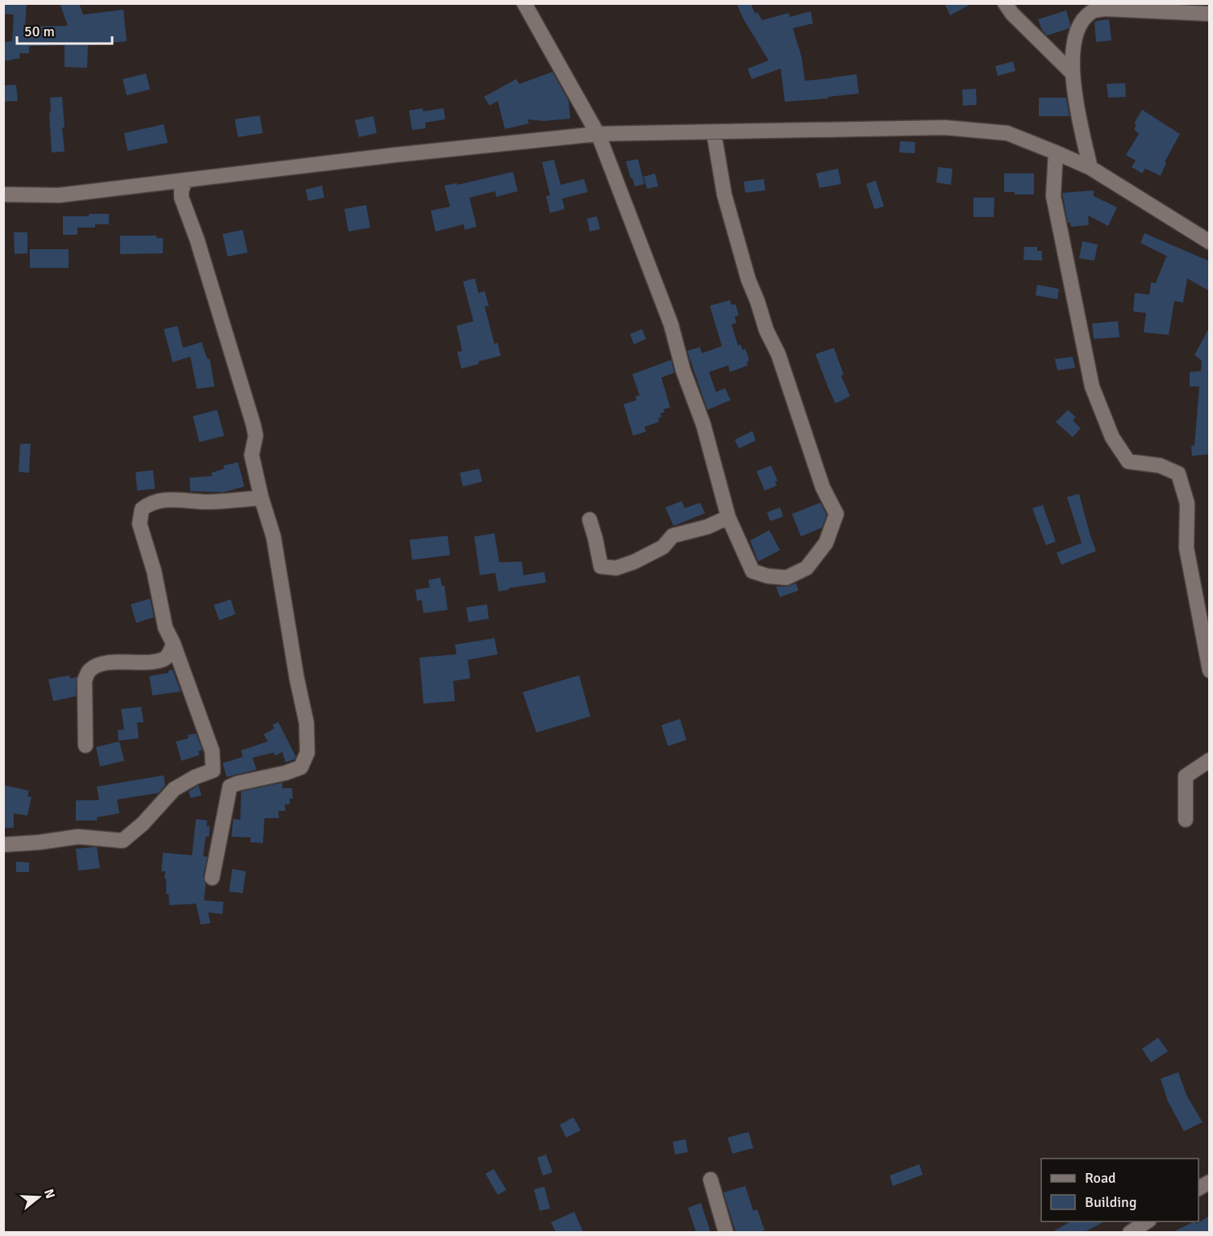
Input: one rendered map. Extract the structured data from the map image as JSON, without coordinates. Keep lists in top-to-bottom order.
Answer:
{
  "legend": ["Road", "Building"],
  "scale_bar": "50 m",
  "north": "right"
}
